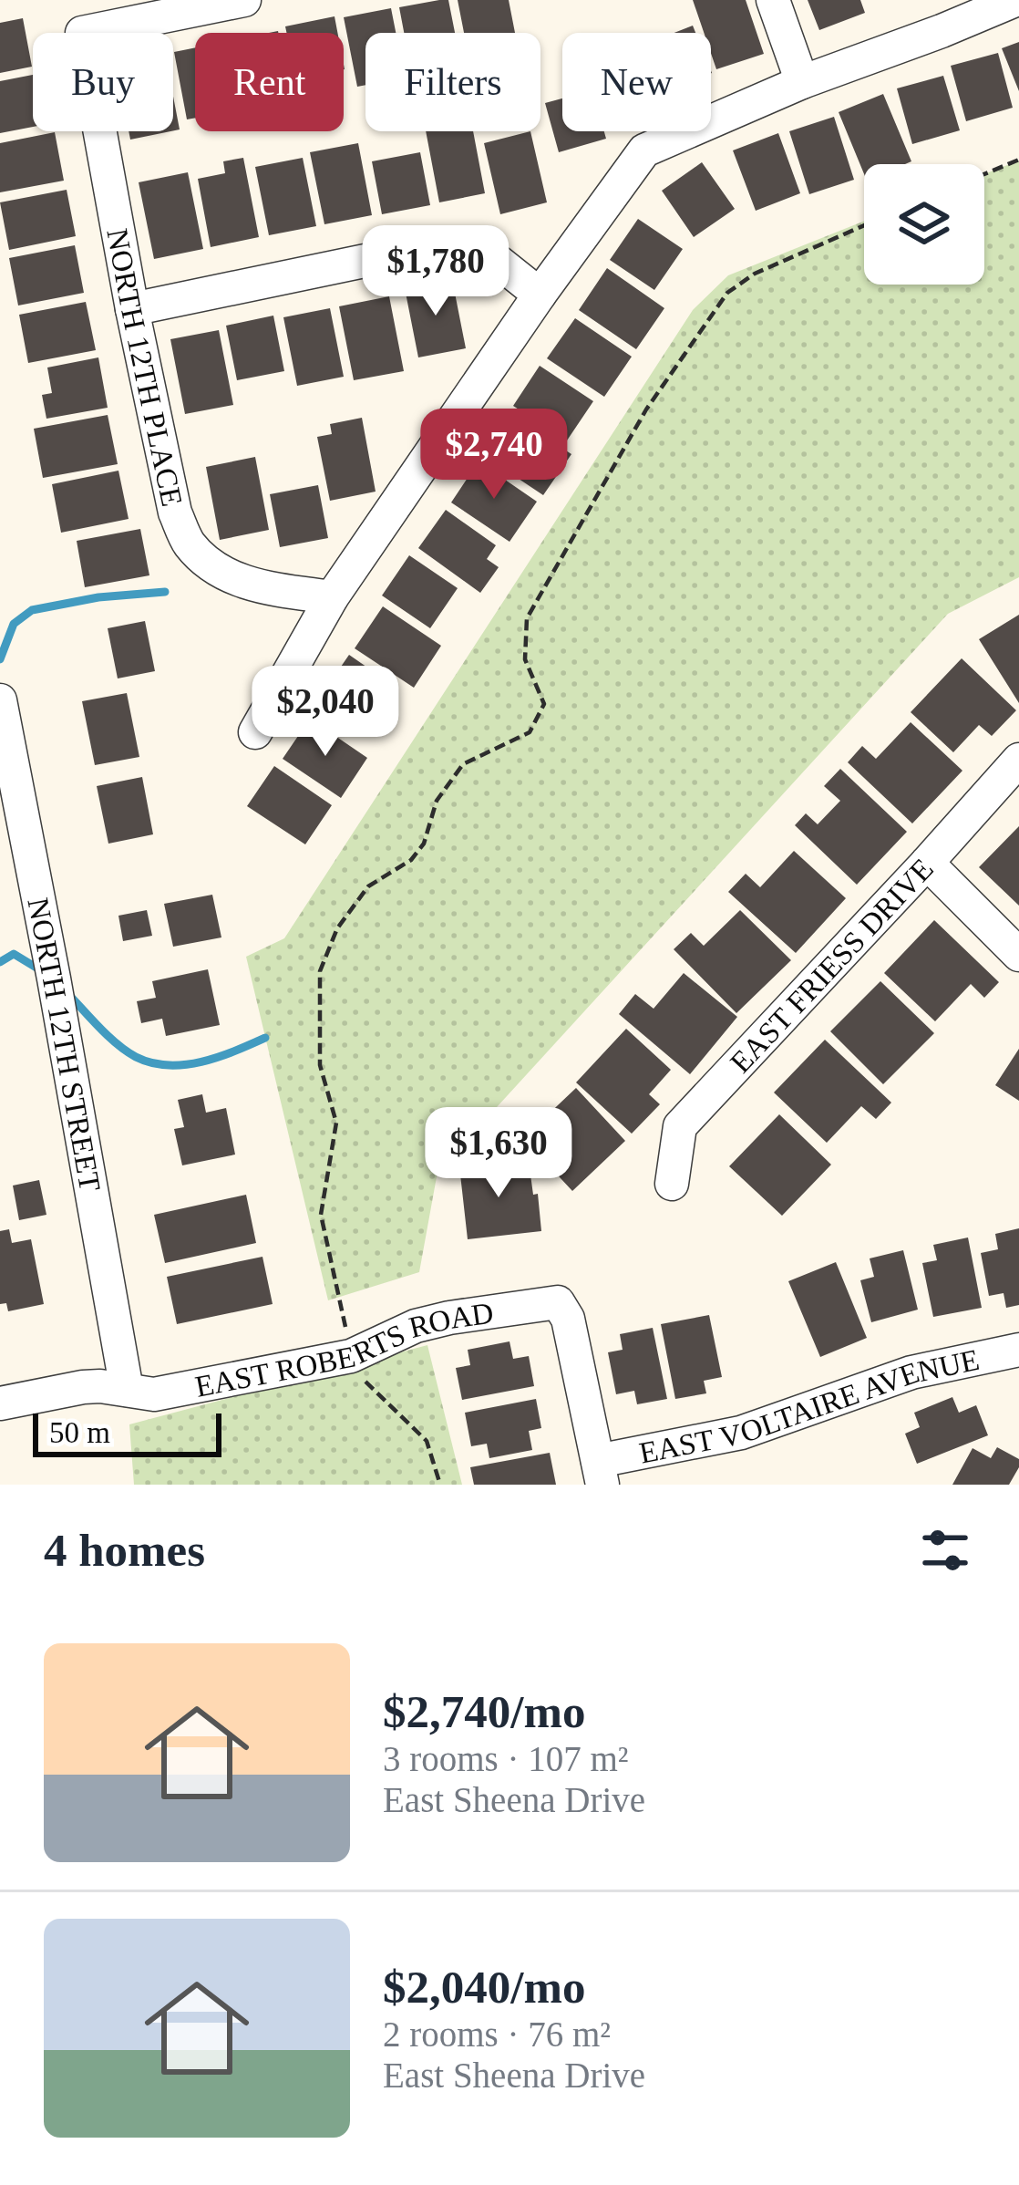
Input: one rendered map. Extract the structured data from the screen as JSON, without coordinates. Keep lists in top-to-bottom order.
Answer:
{
  "streets": {
    "street": [
      "NORTH 12TH PLACE",
      "EAST FRIESS DRIVE",
      "NORTH 12TH STREET",
      "EAST ROBERTS ROAD",
      "EAST VOLTAIRE AVENUE"
    ]
  },
  "crossings": [
    ["NORTH 12TH STREET", "EAST ROBERTS ROAD"],
    ["EAST ROBERTS ROAD", "EAST VOLTAIRE AVENUE"]
  ],
  "scale_bar": "50 m",
  "page": {
    "chip": [
      "Buy",
      "Rent",
      "Filters",
      "New"
    ],
    "price": [
      "$1,780",
      "$2,740",
      "$2,040",
      "$1,630"
    ],
    "scale": "50 m",
    "heading": "4 homes",
    "list": [
      {
        "name": "$2,740/mo",
        "note": "3 rooms · 107 m² · East Sheena Drive"
      },
      {
        "name": "$2,040/mo",
        "note": "2 rooms · 76 m² · East Sheena Drive"
      }
    ]
  }
}
